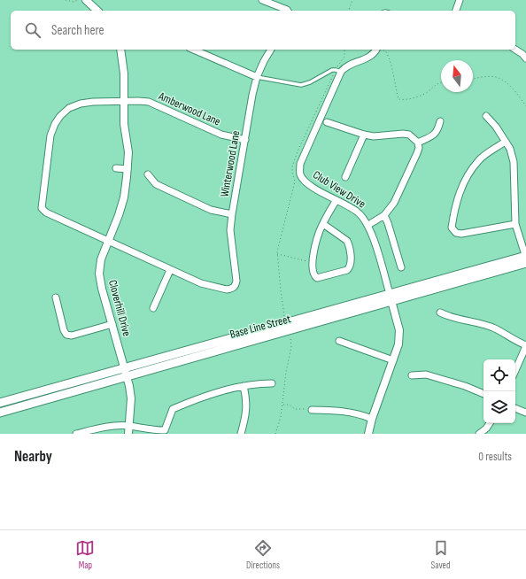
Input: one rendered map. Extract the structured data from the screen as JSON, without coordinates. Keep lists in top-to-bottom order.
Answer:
{
  "streets": {
    "main road": ["Base Line Street"],
    "street": [
      "Amberwood Lane",
      "Winterwood Lane",
      "Club View Drive",
      "Cloverhill Drive"
    ]
  },
  "crossings": [
    ["Amberwood Lane", "Winterwood Lane"],
    ["Amberwood Lane", "Cloverhill Drive"],
    ["Club View Drive", "Base Line Street"],
    ["Cloverhill Drive", "Base Line Street"]
  ],
  "north": "top",
  "page": {
    "search": "Search here",
    "heading": ["Nearby", "0 results"],
    "nav": ["Map", "Directions", "Saved"]
  }
}
